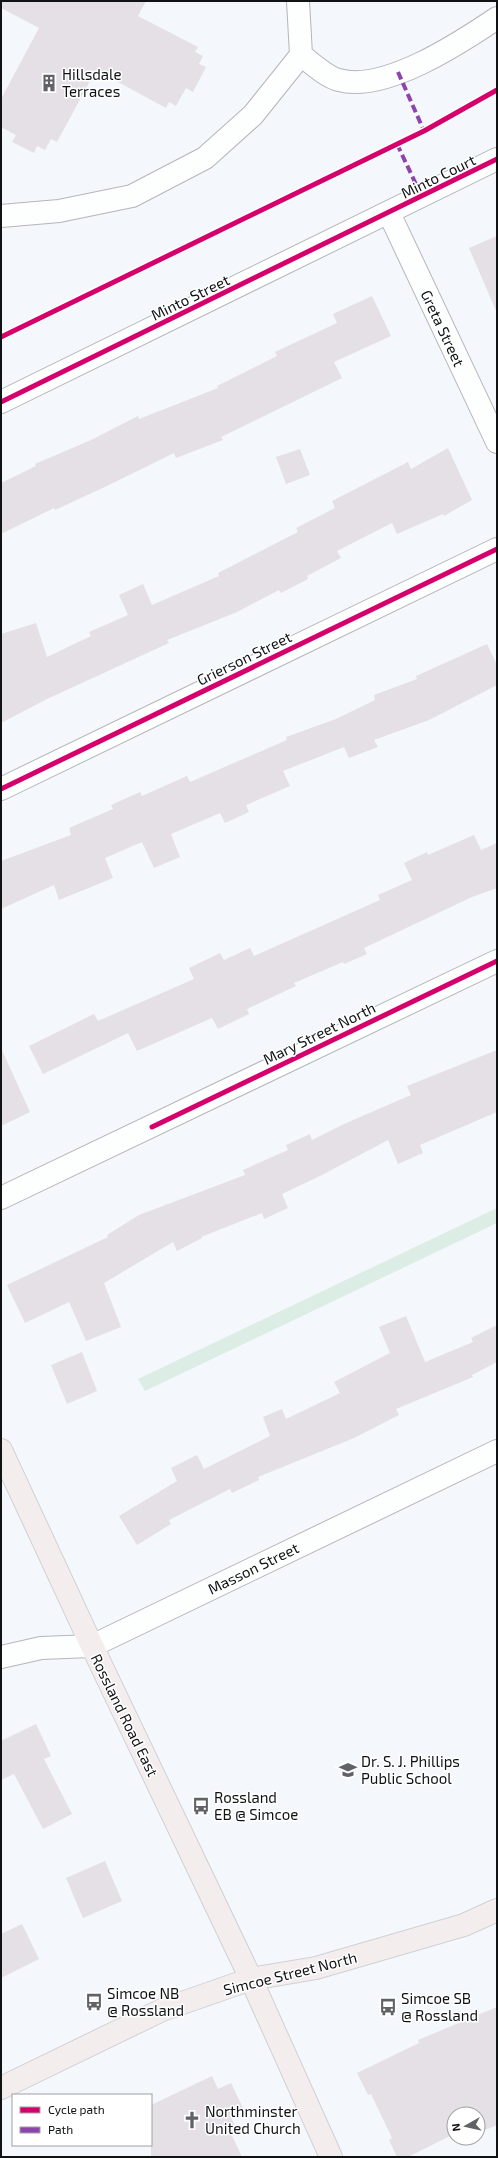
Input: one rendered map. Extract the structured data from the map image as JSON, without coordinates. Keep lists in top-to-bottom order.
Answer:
{
  "streets": {
    "main road": ["Rossland Road East", "Simcoe Street North"],
    "street": [
      "Minto Court",
      "Minto Street",
      "Greta Street",
      "Grierson Street",
      "Mary Street North",
      "Masson Street"
    ]
  },
  "crossings": [
    ["Minto Court", "Minto Street"],
    ["Minto Court", "Greta Street"],
    ["Minto Street", "Greta Street"],
    ["Masson Street", "Rossland Road East"],
    ["Rossland Road East", "Simcoe Street North"]
  ],
  "places": {
    "building": ["Hillsdale Terraces"],
    "school or university": ["Dr. S. J. Phillips Public School"],
    "bus stop": ["Rossland EB @ Simcoe", "Simcoe NB @ Rossland", "Simcoe SB @ Rossland"],
    "church": ["Northminster United Church"]
  },
  "legend": ["Cycle path", "Path"],
  "north": "left"
}
